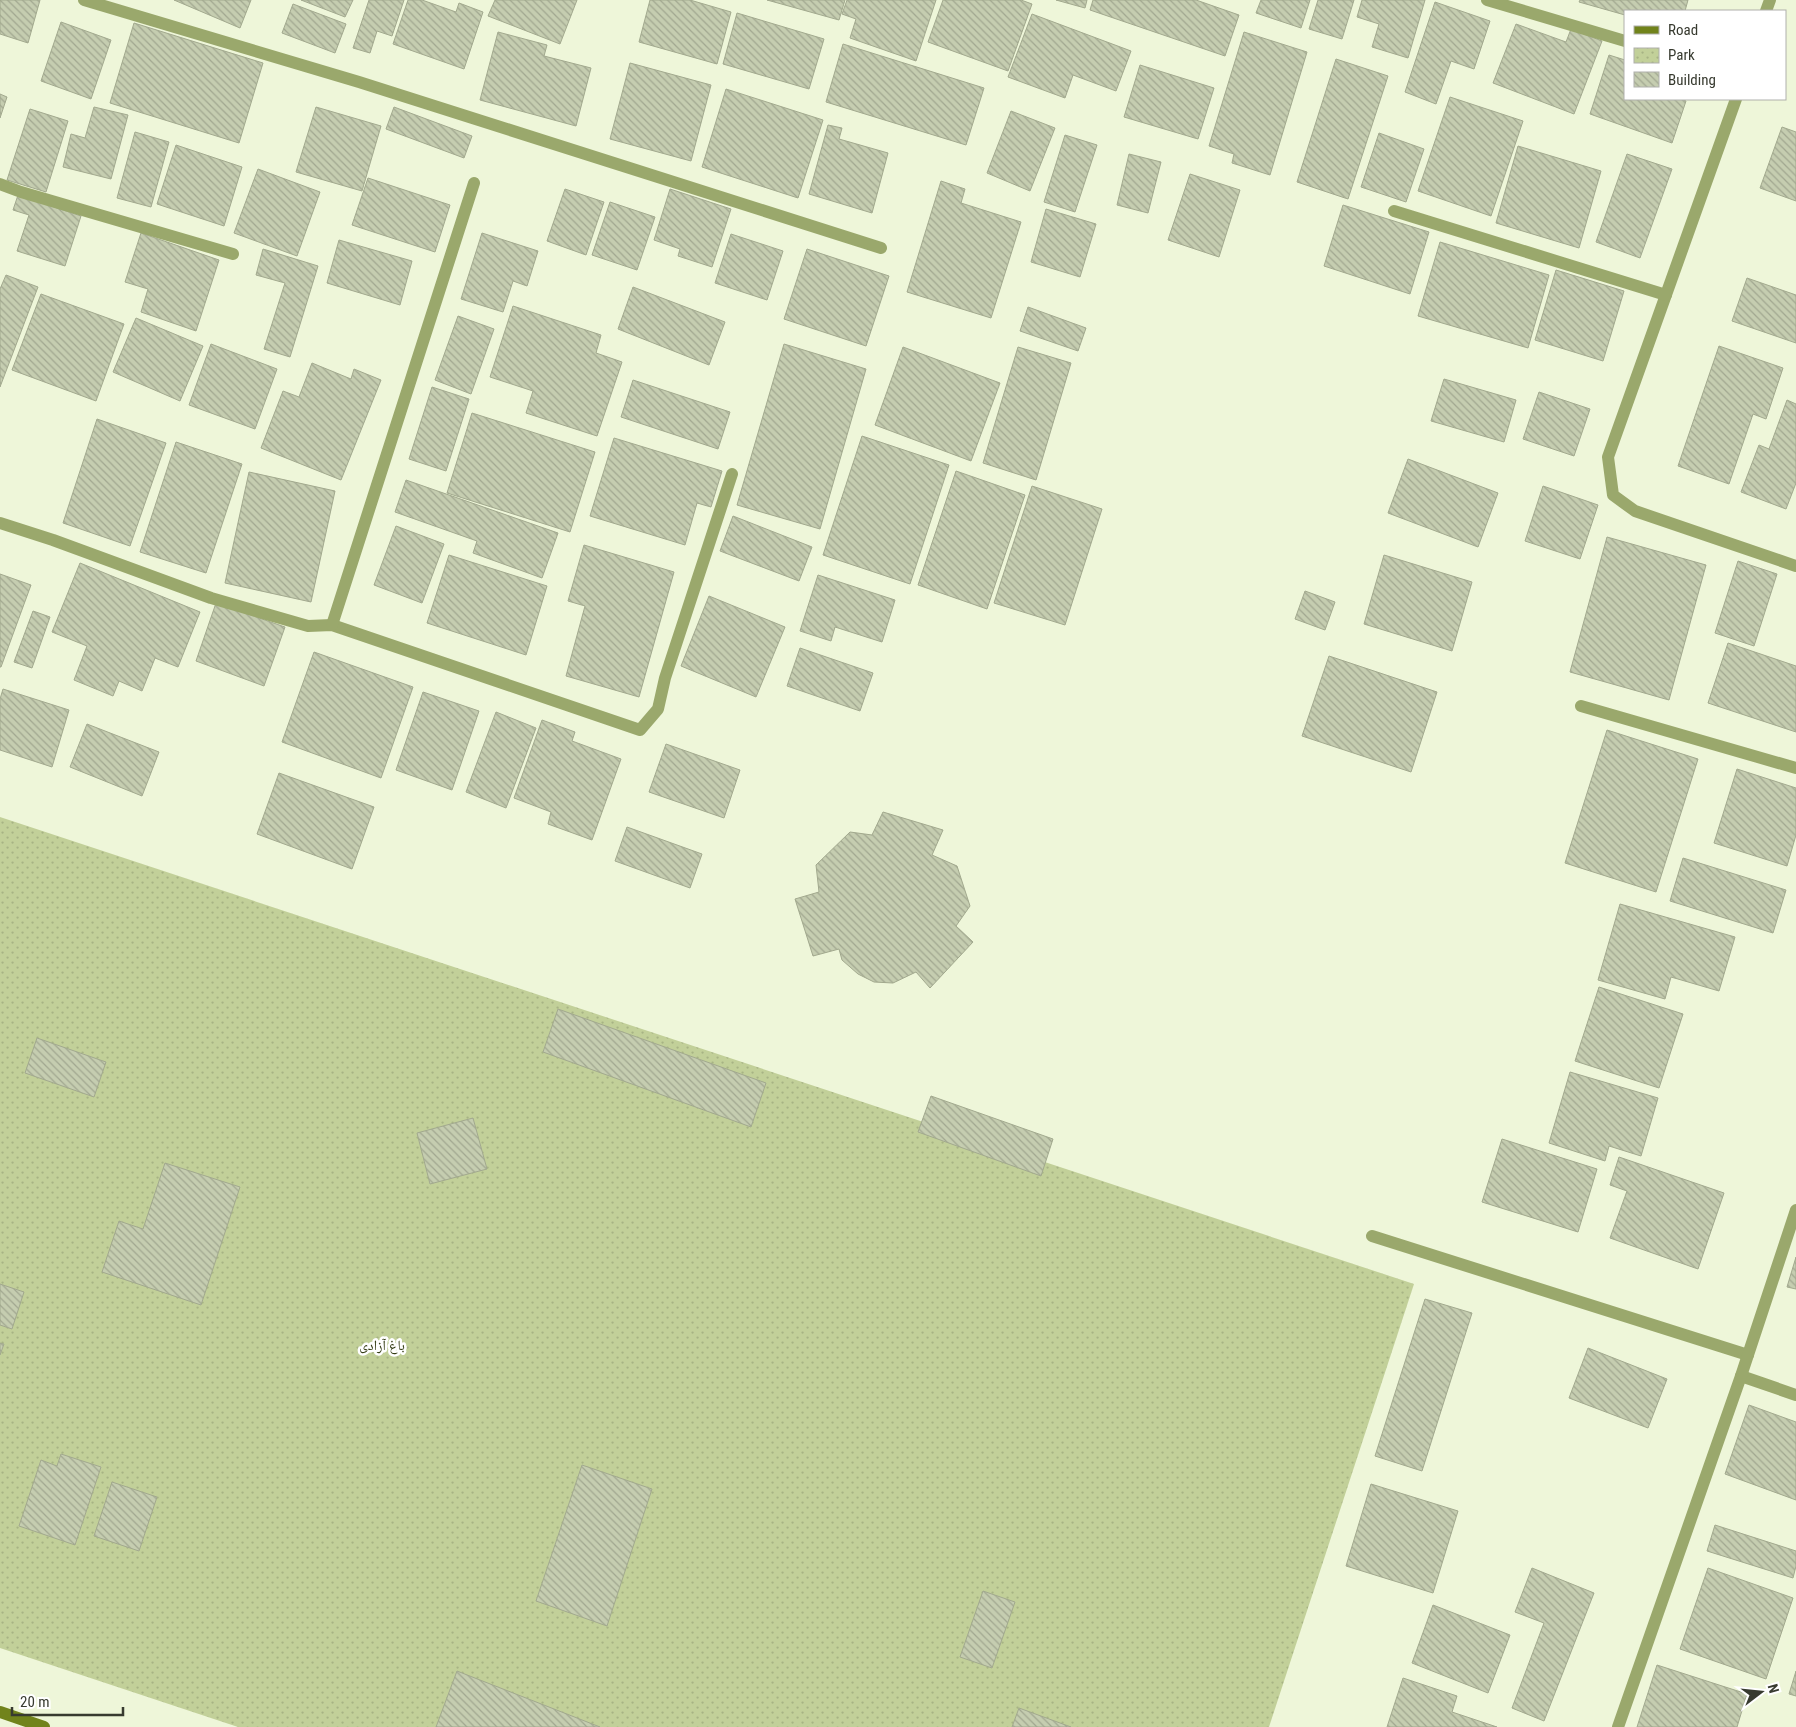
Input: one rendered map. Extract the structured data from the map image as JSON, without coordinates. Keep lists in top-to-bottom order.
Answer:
{
  "parks": ["باغ آزادی"],
  "legend": ["Road", "Park", "Building"],
  "scale_bar": "20 m",
  "north": "right"
}
